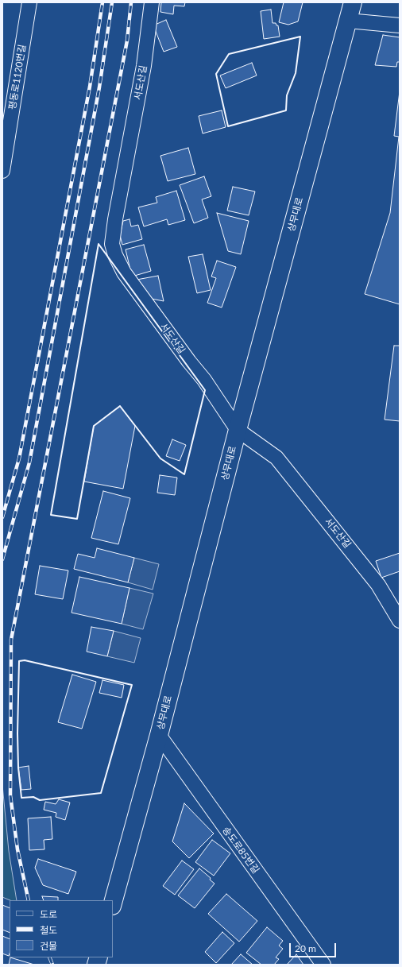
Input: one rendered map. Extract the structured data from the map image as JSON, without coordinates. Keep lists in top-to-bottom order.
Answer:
{
  "streets": {
    "main road": ["상무대로"],
    "street": ["평동로1120번길", "서도산길", "송도로85번길"]
  },
  "crossings": [
    ["서도산길", "상무대로"],
    ["상무대로", "송도로85번길"]
  ],
  "legend": ["도로", "철도", "건물"],
  "scale_bar": "20 m"
}
